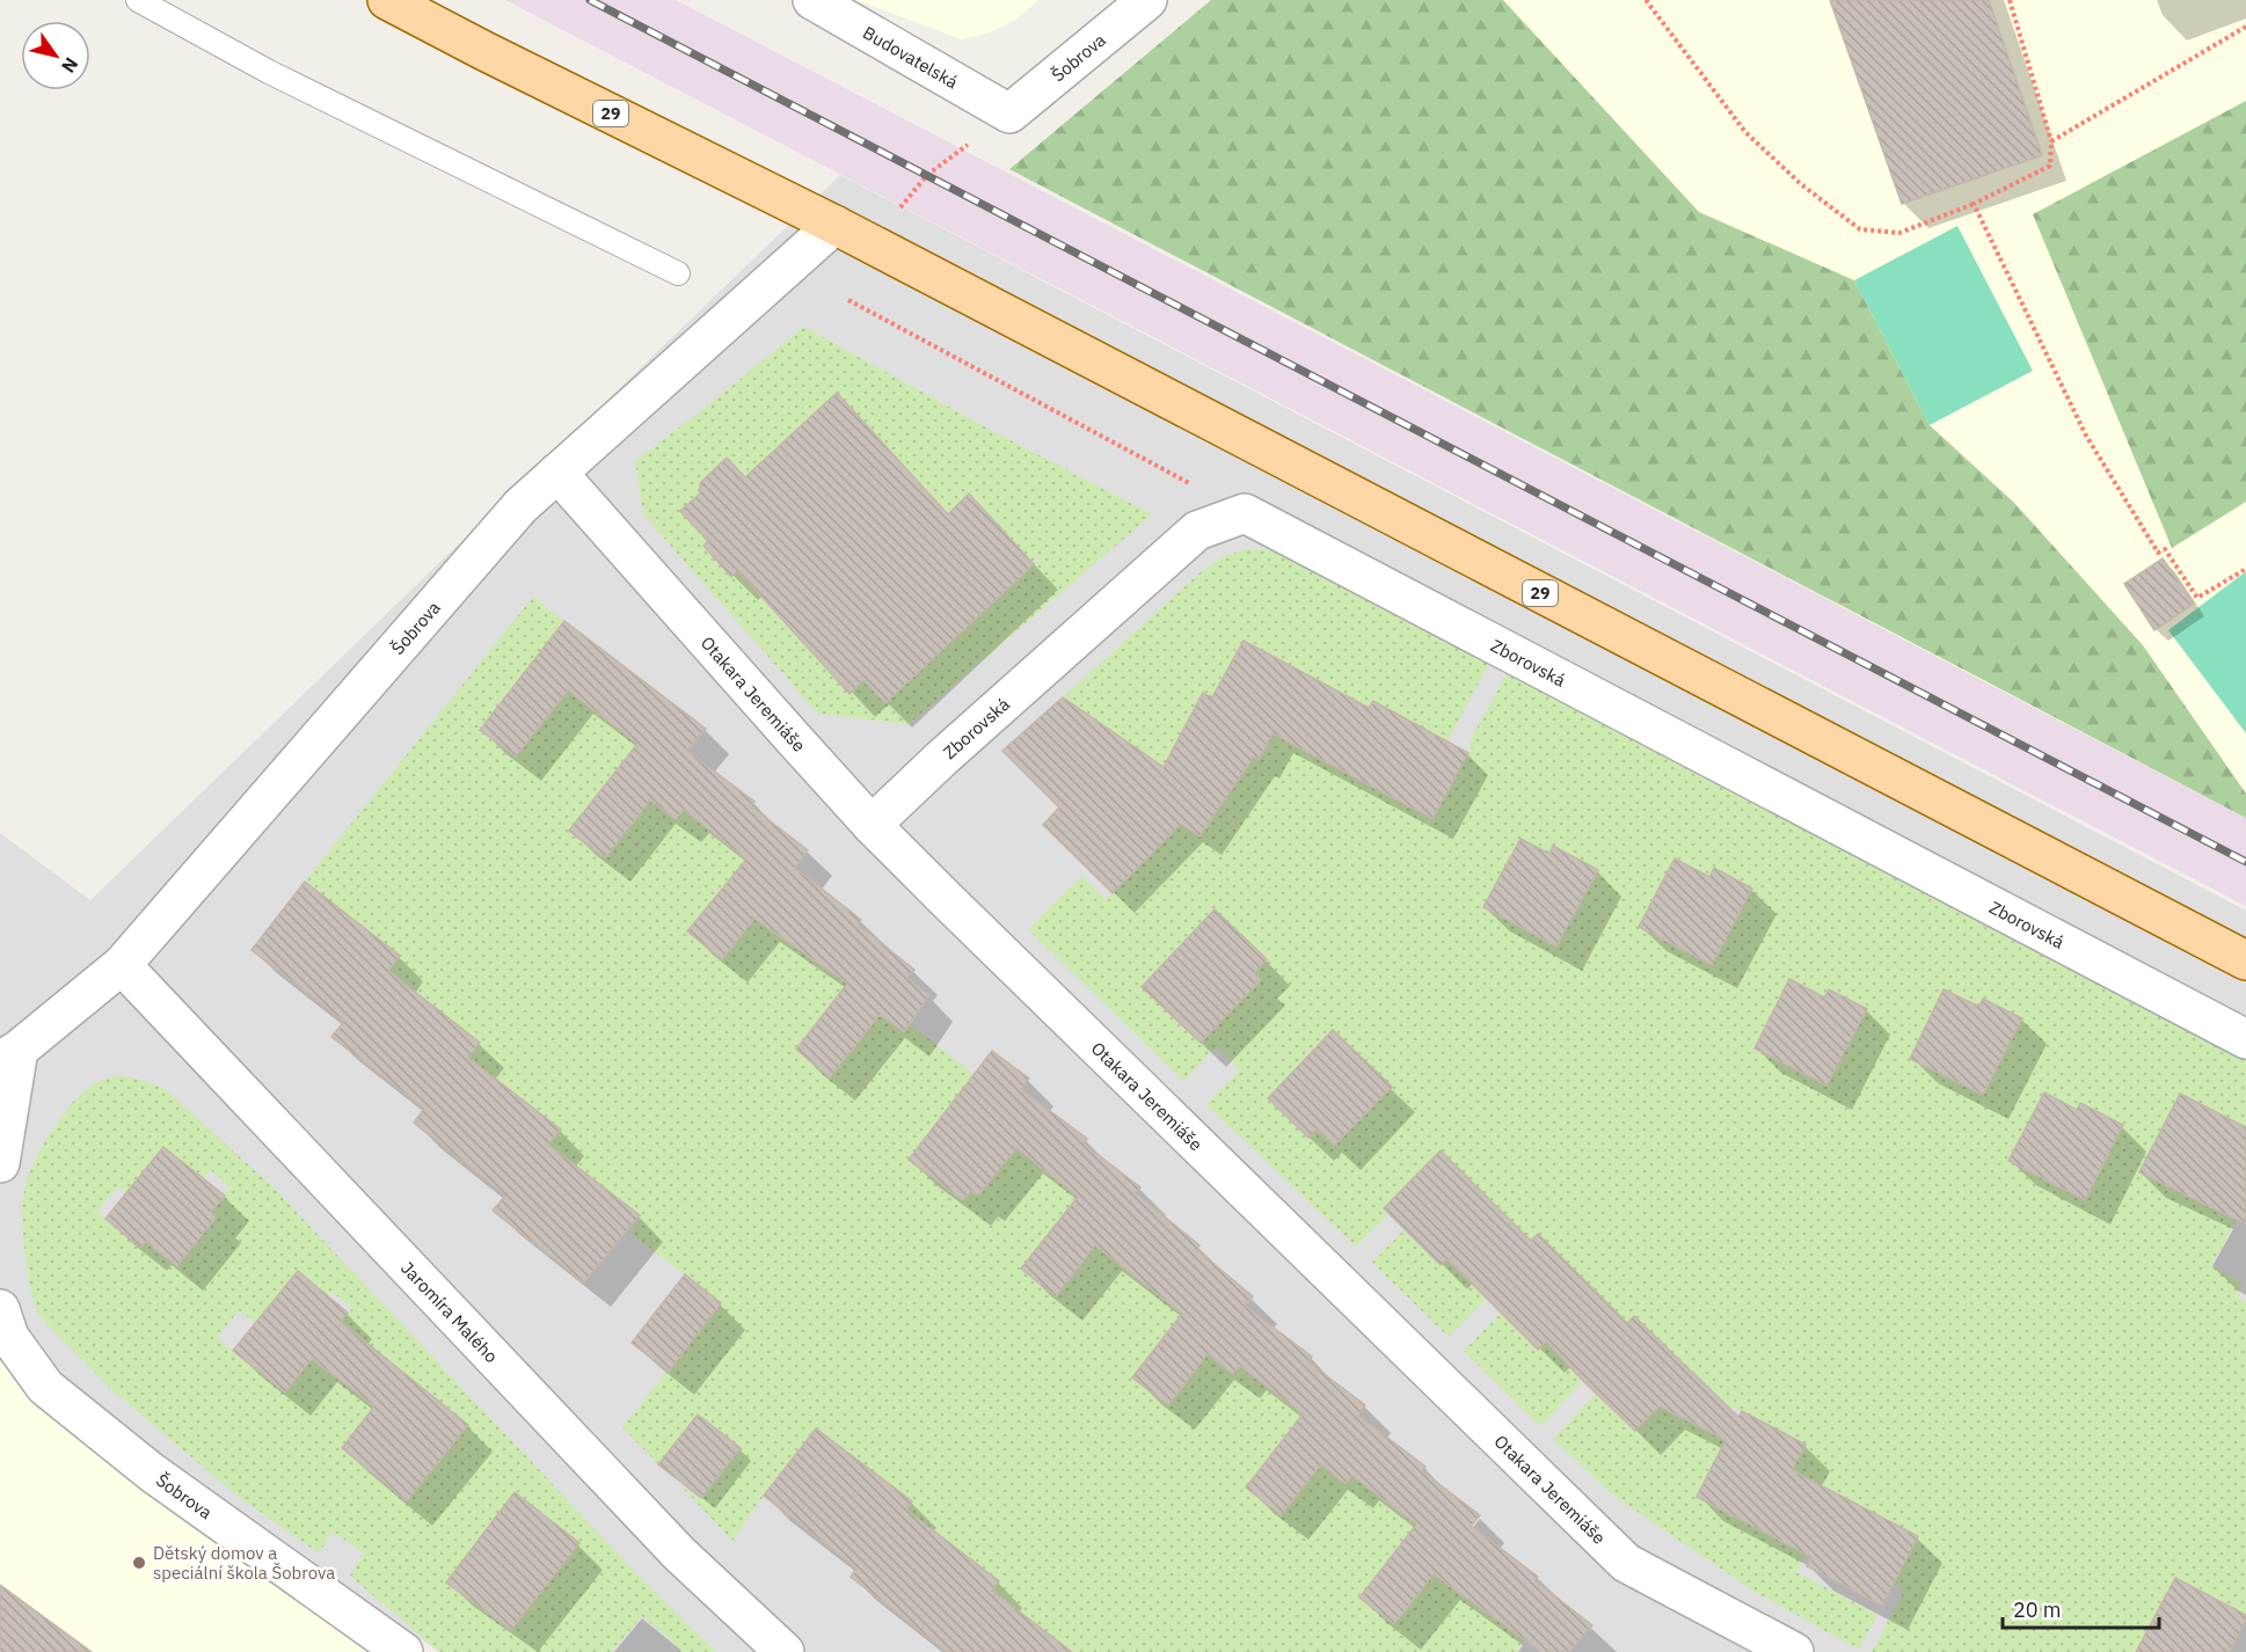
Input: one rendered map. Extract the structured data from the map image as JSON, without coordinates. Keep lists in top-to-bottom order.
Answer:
{
  "streets": {
    "main road": ["29"],
    "street": [
      "Budovatelská",
      "Šobrova",
      "Zborovská",
      "Otakara Jeremiáše",
      "Jaromíra Malého"
    ]
  },
  "crossings": [
    ["Budovatelská", "Šobrova"],
    ["Šobrova", "29"],
    ["Šobrova", "Otakara Jeremiáše"],
    ["Šobrova", "Jaromíra Malého"],
    ["Zborovská", "Otakara Jeremiáše"]
  ],
  "places": ["Dětský domov a speciální škola Šobrova"],
  "scale_bar": "20 m",
  "north": "bottom right"
}
